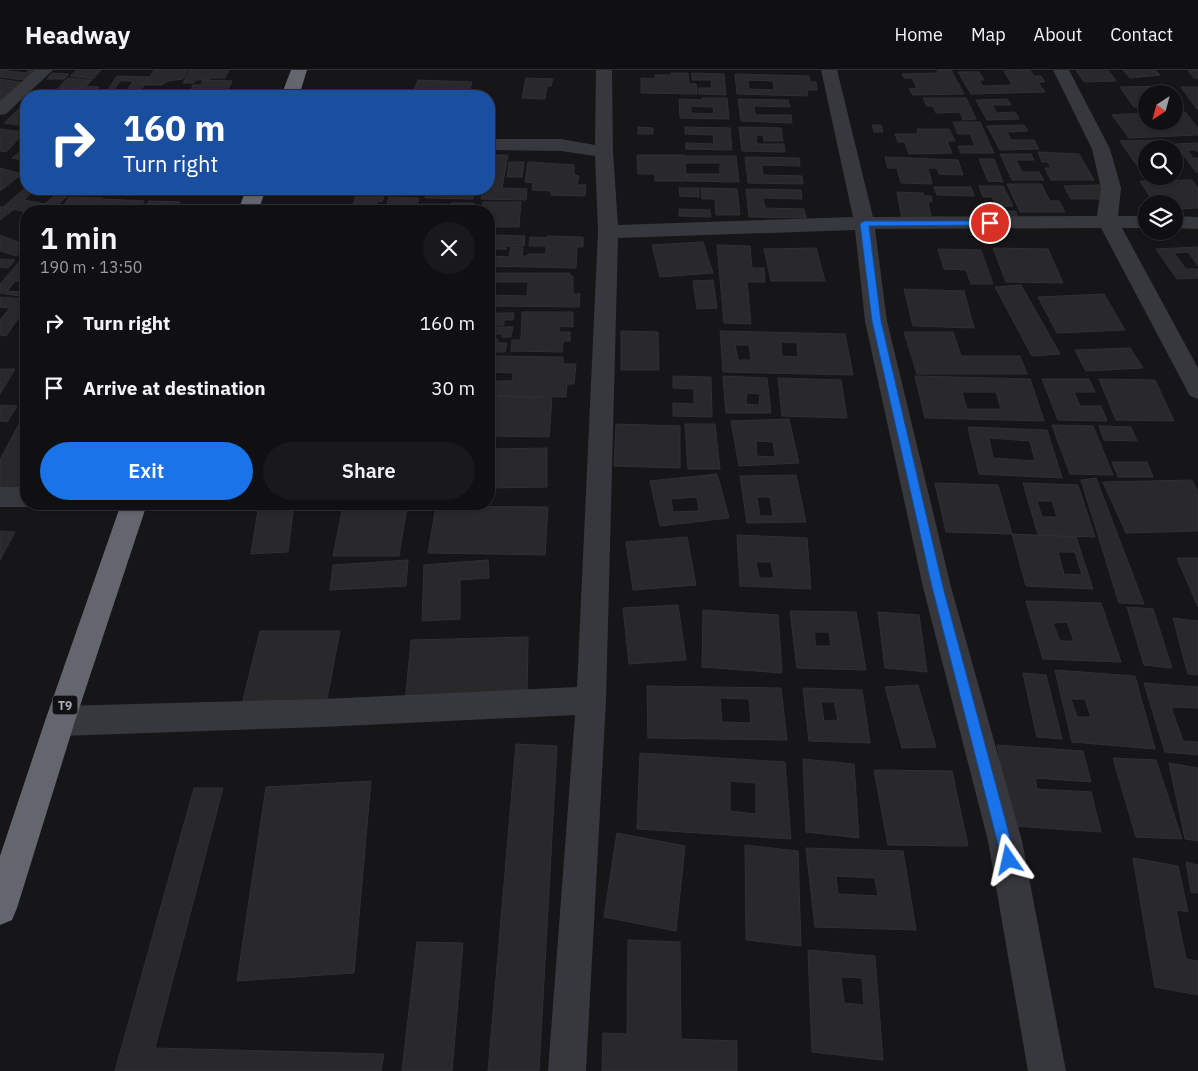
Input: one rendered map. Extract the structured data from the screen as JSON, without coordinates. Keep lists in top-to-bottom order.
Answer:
{
  "streets": {
    "highway": ["T9"]
  },
  "north": "bottom left",
  "page": {
    "header": "Headway",
    "nav": [
      "Home",
      "Map",
      "About",
      "Contact"
    ],
    "turn": ["160 m", "Turn right"],
    "heading": ["1 min", "190 m · 13:50"],
    "list": [
      {
        "name": "Turn right",
        "value": "160 m"
      },
      {
        "name": "Arrive at destination",
        "value": "30 m"
      }
    ],
    "buttons": ["Exit", "Share"]
  }
}
